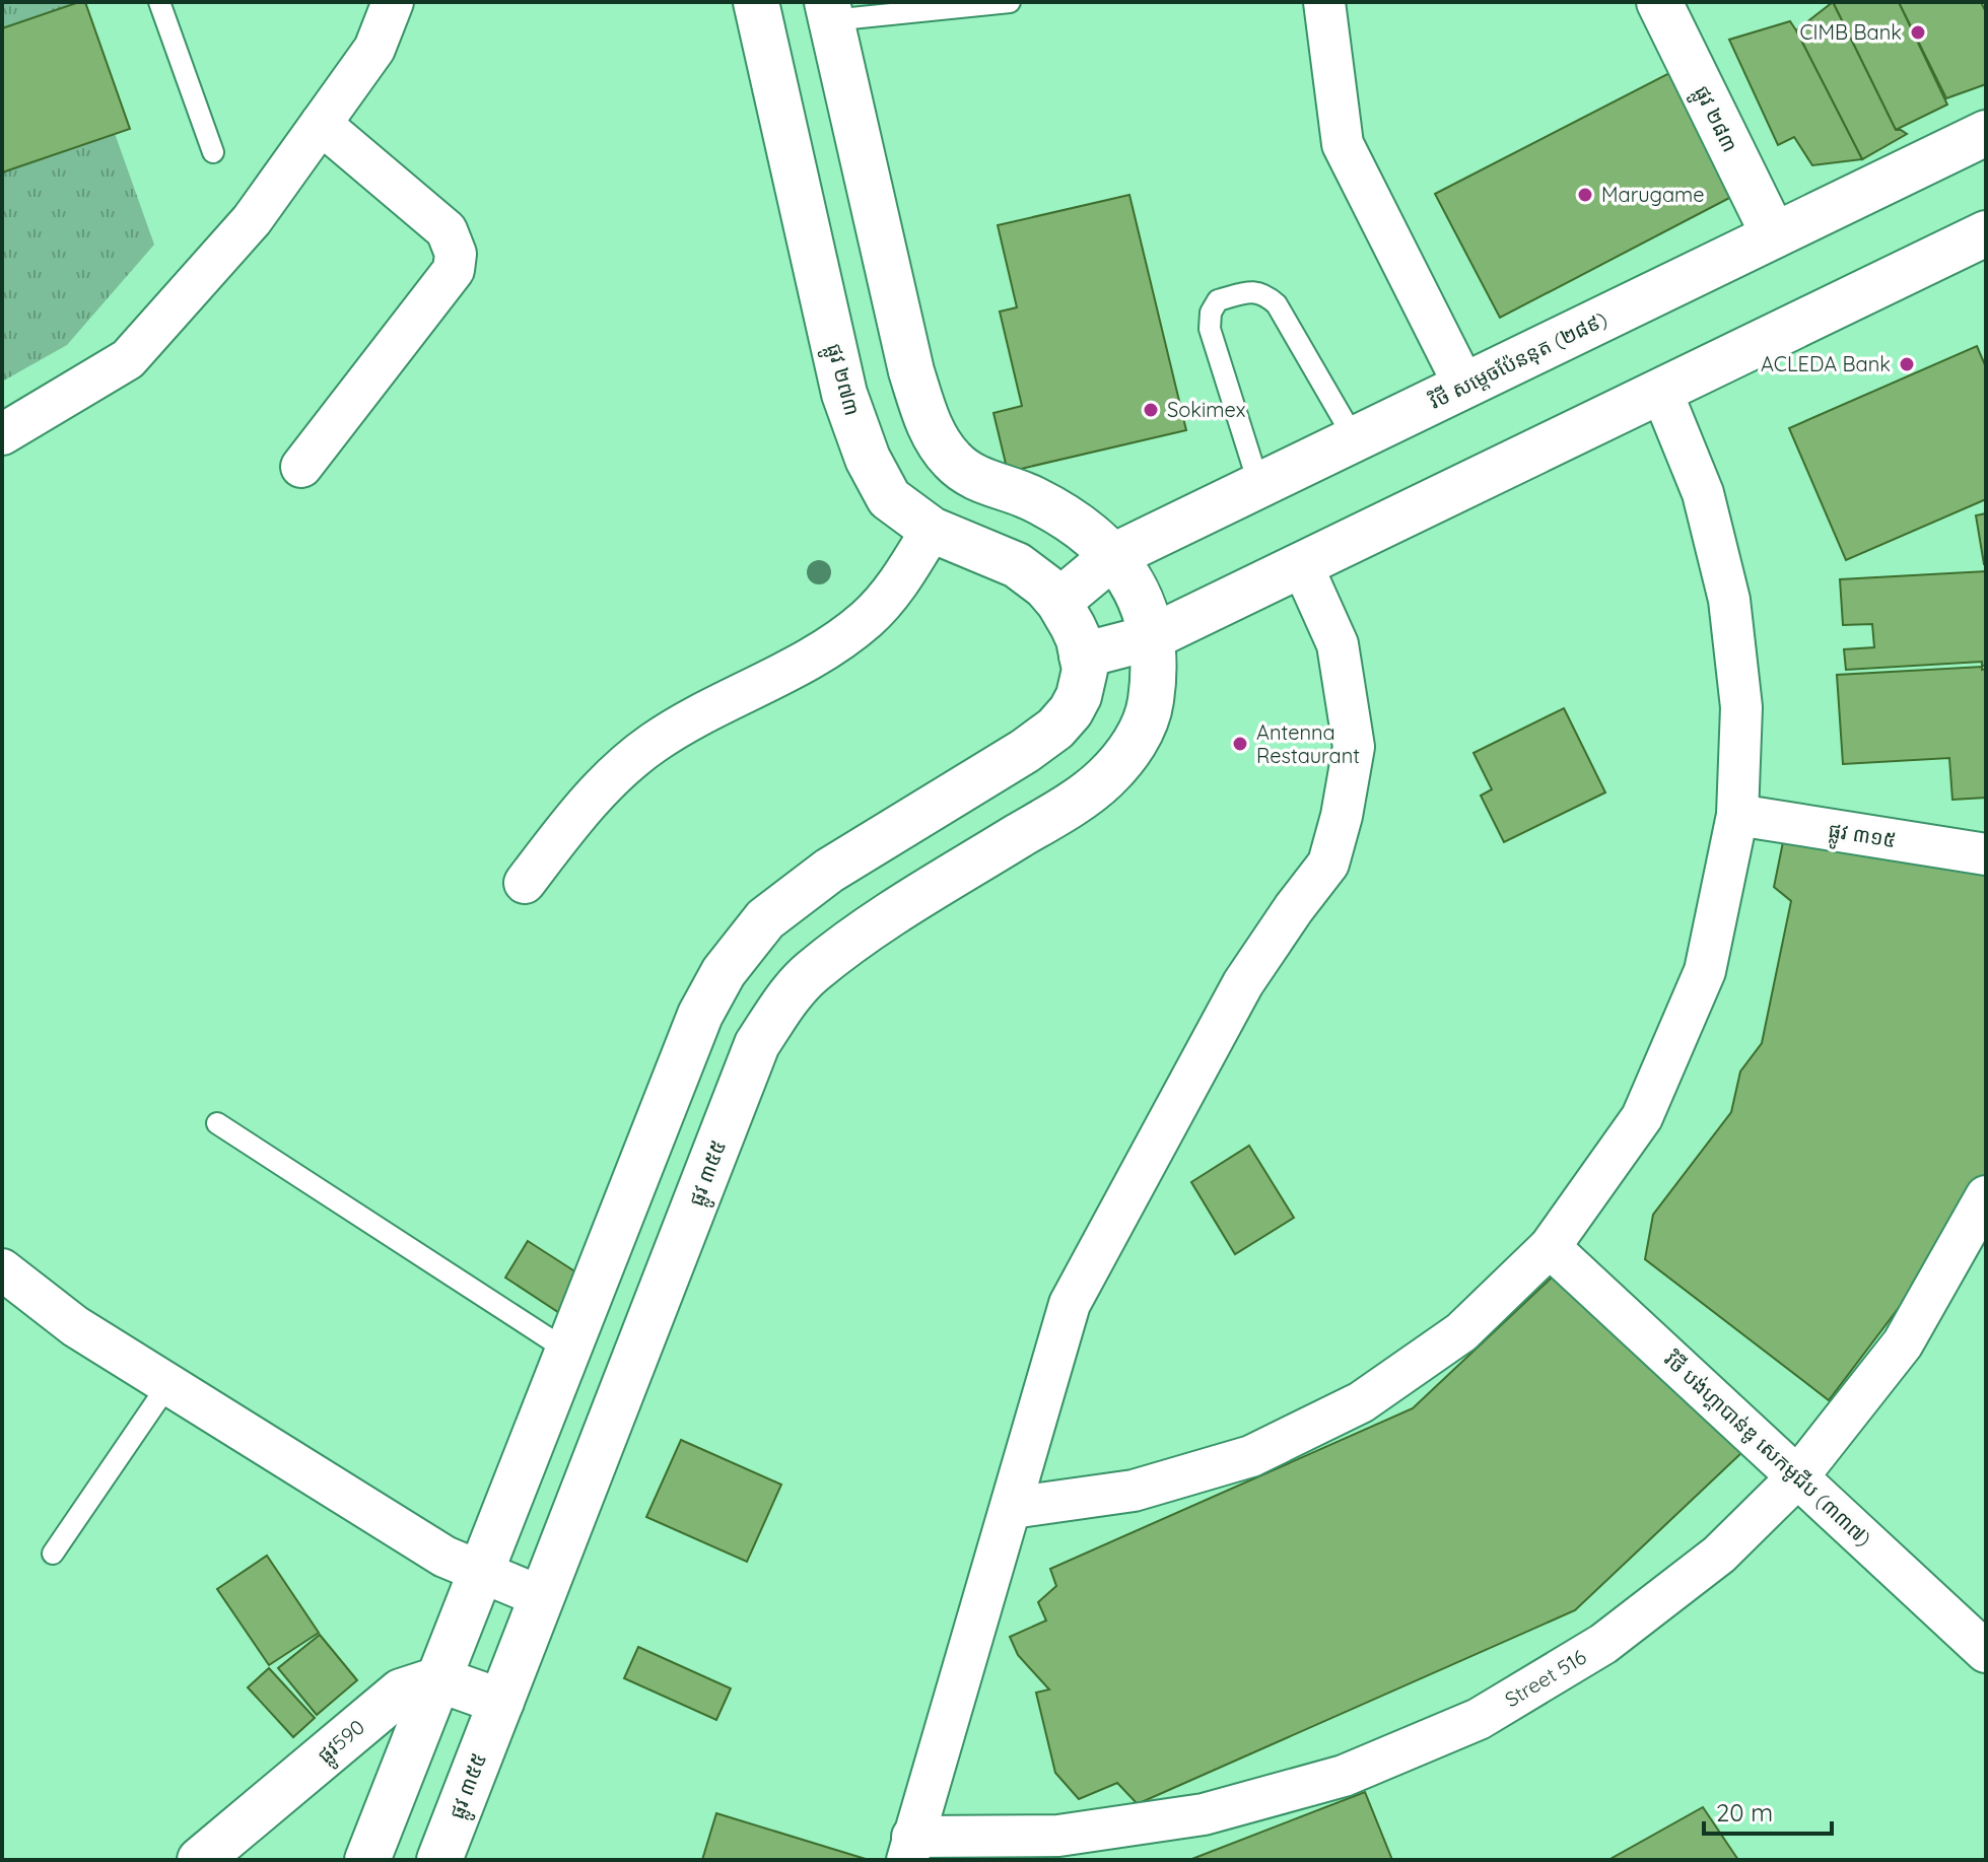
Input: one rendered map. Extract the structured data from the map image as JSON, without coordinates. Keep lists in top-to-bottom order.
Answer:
{
  "streets": {
    "main road": [
      "ផ្លូវ ២៨៣",
      "វិថី សម្តេចប៉ែននុត (២៨៩)",
      "ផ្លូវ ២៧៣",
      "ផ្លូវ ៣៥៥",
      "ផ្លូវ590"
    ],
    "street": ["ផ្លូវ ៣១៥", "វិថី បង់ហ្គាបាន់ឌូ សេកមូជីប (៣៣៧)", "Street 516"]
  },
  "crossings": [
    ["ផ្លូវ ២៨៣", "វិថី សម្តេចប៉ែននុត (២៨៩)"],
    ["វិថី សម្តេចប៉ែននុត (២៨៩)", "ផ្លូវ ២៧៣"],
    ["វិថី បង់ហ្គាបាន់ឌូ សេកមូជីប (៣៣៧)", "Street 516"]
  ],
  "places": [
    "CIMB Bank",
    "Marugame",
    "ACLEDA Bank",
    "Sokimex",
    "Antenna Restaurant"
  ],
  "scale_bar": "20 m"
}
